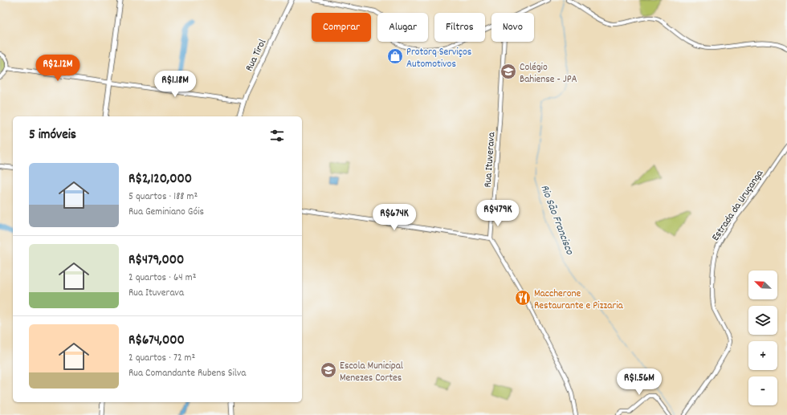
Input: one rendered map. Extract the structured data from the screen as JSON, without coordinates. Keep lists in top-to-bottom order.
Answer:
{
  "streets": {
    "main road": ["Rua Tirol"],
    "street": ["Rua Ituverava", "Estrada da Uruçanga"]
  },
  "water": ["Rio São Francisco"],
  "places": {
    "shop": ["Protorq Serviços Automotivos"],
    "school or university": ["Colégio Bahiense - JPA", "Escola Municipal Menezes Cortes"],
    "restaurant": ["Maccherone Restaurante e Pizzaria"]
  },
  "north": "top left",
  "page": {
    "chip": [
      "Comprar",
      "Alugar",
      "Filtros",
      "Novo"
    ],
    "price": [
      "R$2.12M",
      "R$1.18M",
      "R$479K",
      "R$674K",
      "R$1.56M"
    ],
    "heading": "5 imóveis",
    "list": [
      {
        "name": "R$2,120,000",
        "note": "5 quartos · 188 m² · Rua Geminiano Góis"
      },
      {
        "name": "R$479,000",
        "note": "2 quartos · 64 m² · Rua Ituverava"
      },
      {
        "name": "R$674,000",
        "note": "2 quartos · 72 m² · Rua Comandante Rubens Silva"
      }
    ],
    "map_buttons": ["+", "−"]
  }
}
